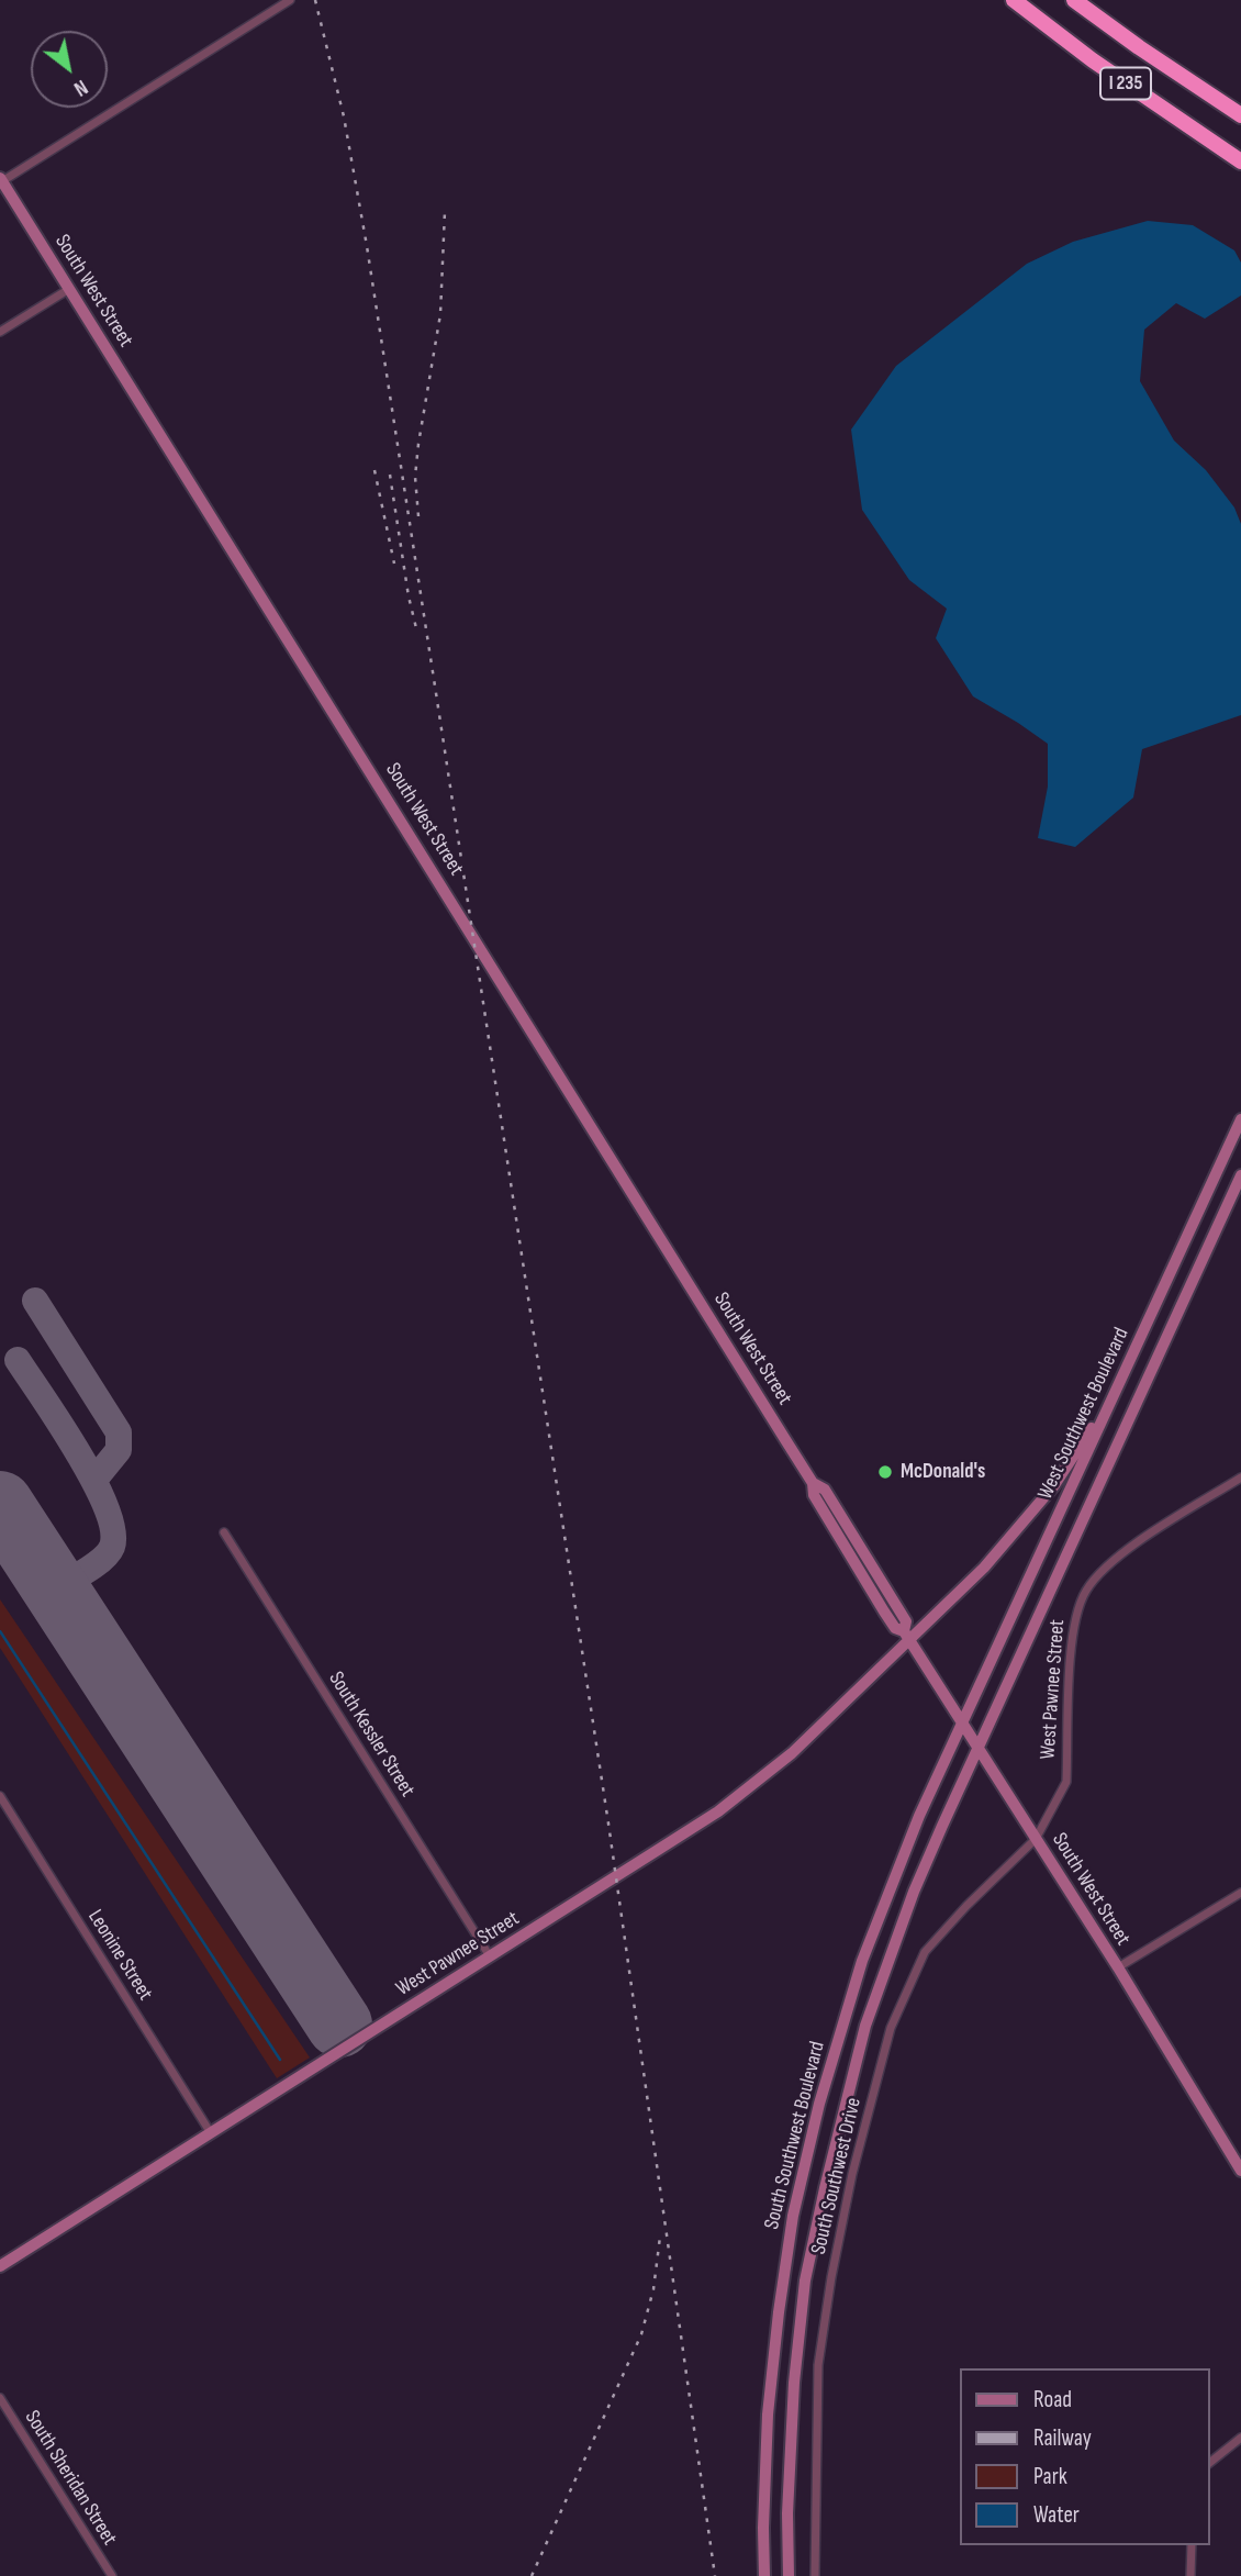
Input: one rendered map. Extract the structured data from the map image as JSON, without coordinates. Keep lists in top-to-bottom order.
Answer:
{
  "streets": {
    "highway": ["I 235"],
    "main road": [
      "South West Street",
      "West Southwest Boulevard",
      "West Pawnee Street",
      "South Southwest Boulevard"
    ],
    "street": [
      "South Kessler Street",
      "Leonine Street",
      "South Southwest Drive",
      "South Sheridan Street"
    ]
  },
  "crossings": [
    ["South West Street", "West Southwest Boulevard"],
    ["South West Street", "West Pawnee Street"],
    ["South West Street", "South Southwest Boulevard"],
    ["South West Street", "South Southwest Drive"],
    ["West Southwest Boulevard", "West Pawnee Street"],
    ["West Southwest Boulevard", "South Southwest Boulevard"],
    ["West Pawnee Street", "South Kessler Street"],
    ["West Pawnee Street", "Leonine Street"],
    ["West Pawnee Street", "South Southwest Drive"]
  ],
  "places": ["McDonald's"],
  "legend": [
    "Road",
    "Railway",
    "Park",
    "Water"
  ],
  "north": "bottom right"
}
